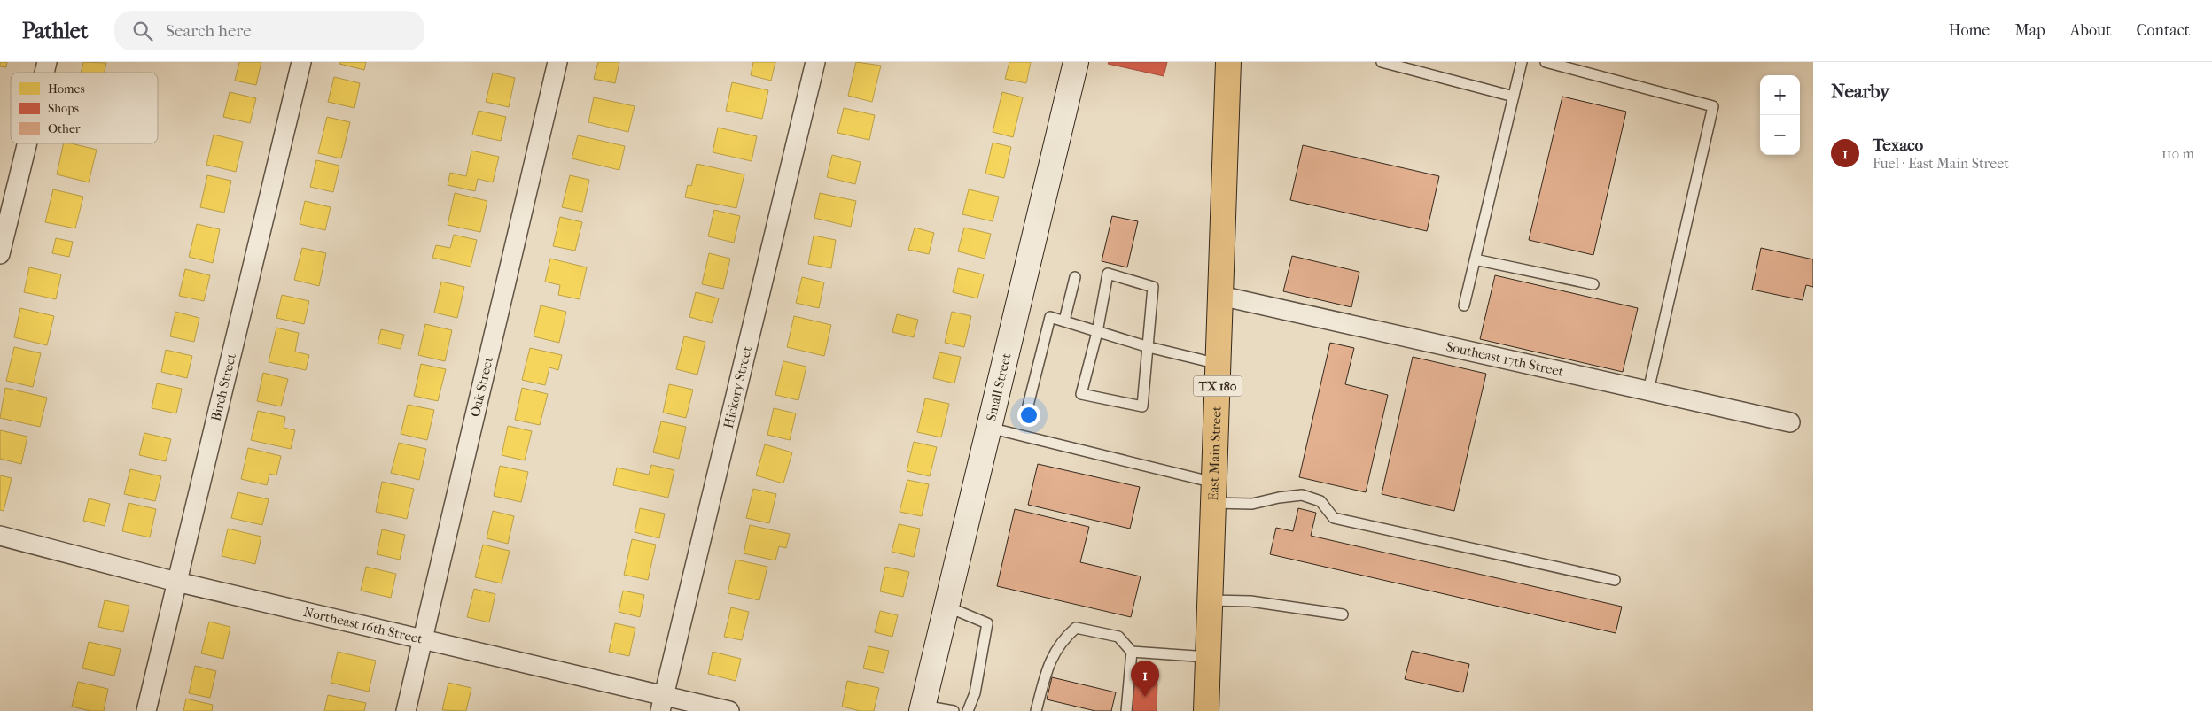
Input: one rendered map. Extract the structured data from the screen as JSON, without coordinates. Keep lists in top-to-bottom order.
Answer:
{
  "streets": {
    "main road": ["TX 180", "East Main Street"],
    "street": [
      "Southeast 17th Street",
      "Birch Street",
      "Oak Street",
      "Hickory Street",
      "Small Street",
      "Northeast 16th Street"
    ]
  },
  "crossings": [
    ["Southeast 17th Street", "East Main Street"],
    ["Birch Street", "Northeast 16th Street"],
    ["Oak Street", "Northeast 16th Street"],
    ["Hickory Street", "Northeast 16th Street"]
  ],
  "legend": ["Homes", "Shops", "Other"],
  "page": {
    "header": "Pathlet",
    "search": "Search here",
    "nav": [
      "Home",
      "Map",
      "About",
      "Contact"
    ],
    "heading": "Nearby",
    "map_buttons": ["+", "−"],
    "list": [
      {
        "mark": "1",
        "name": "Texaco",
        "note": "Fuel · East Main Street",
        "value": "110 m"
      }
    ],
    "pins": "1"
  }
}
